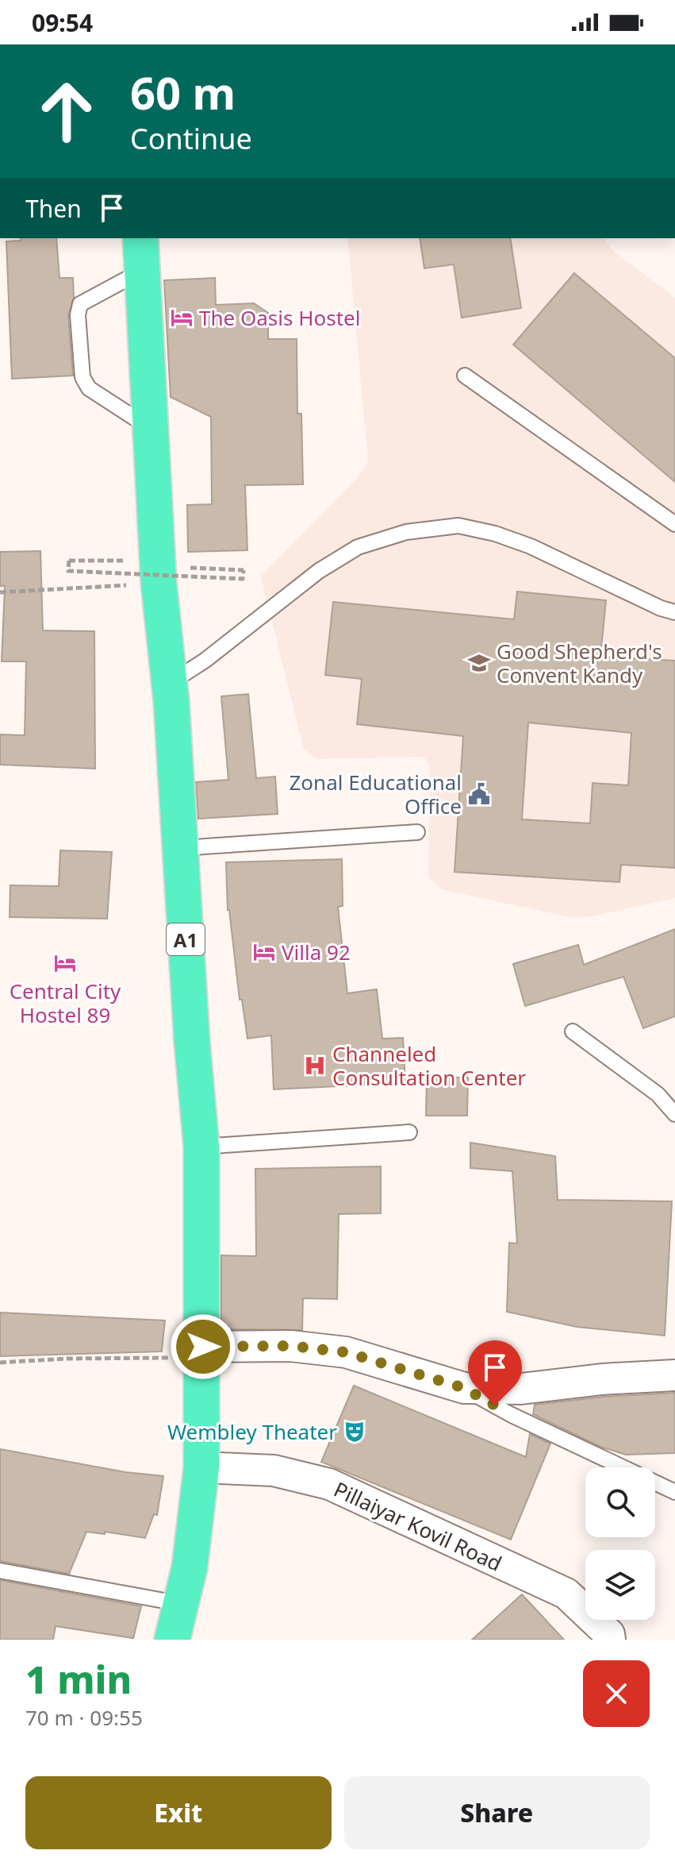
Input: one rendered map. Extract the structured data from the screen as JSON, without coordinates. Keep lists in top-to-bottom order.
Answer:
{
  "streets": {
    "highway": ["A1"],
    "street": ["Pillaiyar Kovil Road"]
  },
  "crossings": [
    ["A1", "Pillaiyar Kovil Road"]
  ],
  "places": {
    "hotel": ["The Oasis Hostel", "Villa 92", "Central City Hostel 89"],
    "school or university": ["Good Shepherd's Convent Kandy"],
    "public building": ["Zonal Educational Office"],
    "hospital": ["Channeled Consultation Center"],
    "theatre": ["Wembley Theater"]
  },
  "page": {
    "status": "09:54",
    "turn": ["60 m", "Continue"],
    "then": "Then",
    "heading": ["1 min", "70 m · 09:55"],
    "buttons": ["Exit", "Share"]
  }
}
